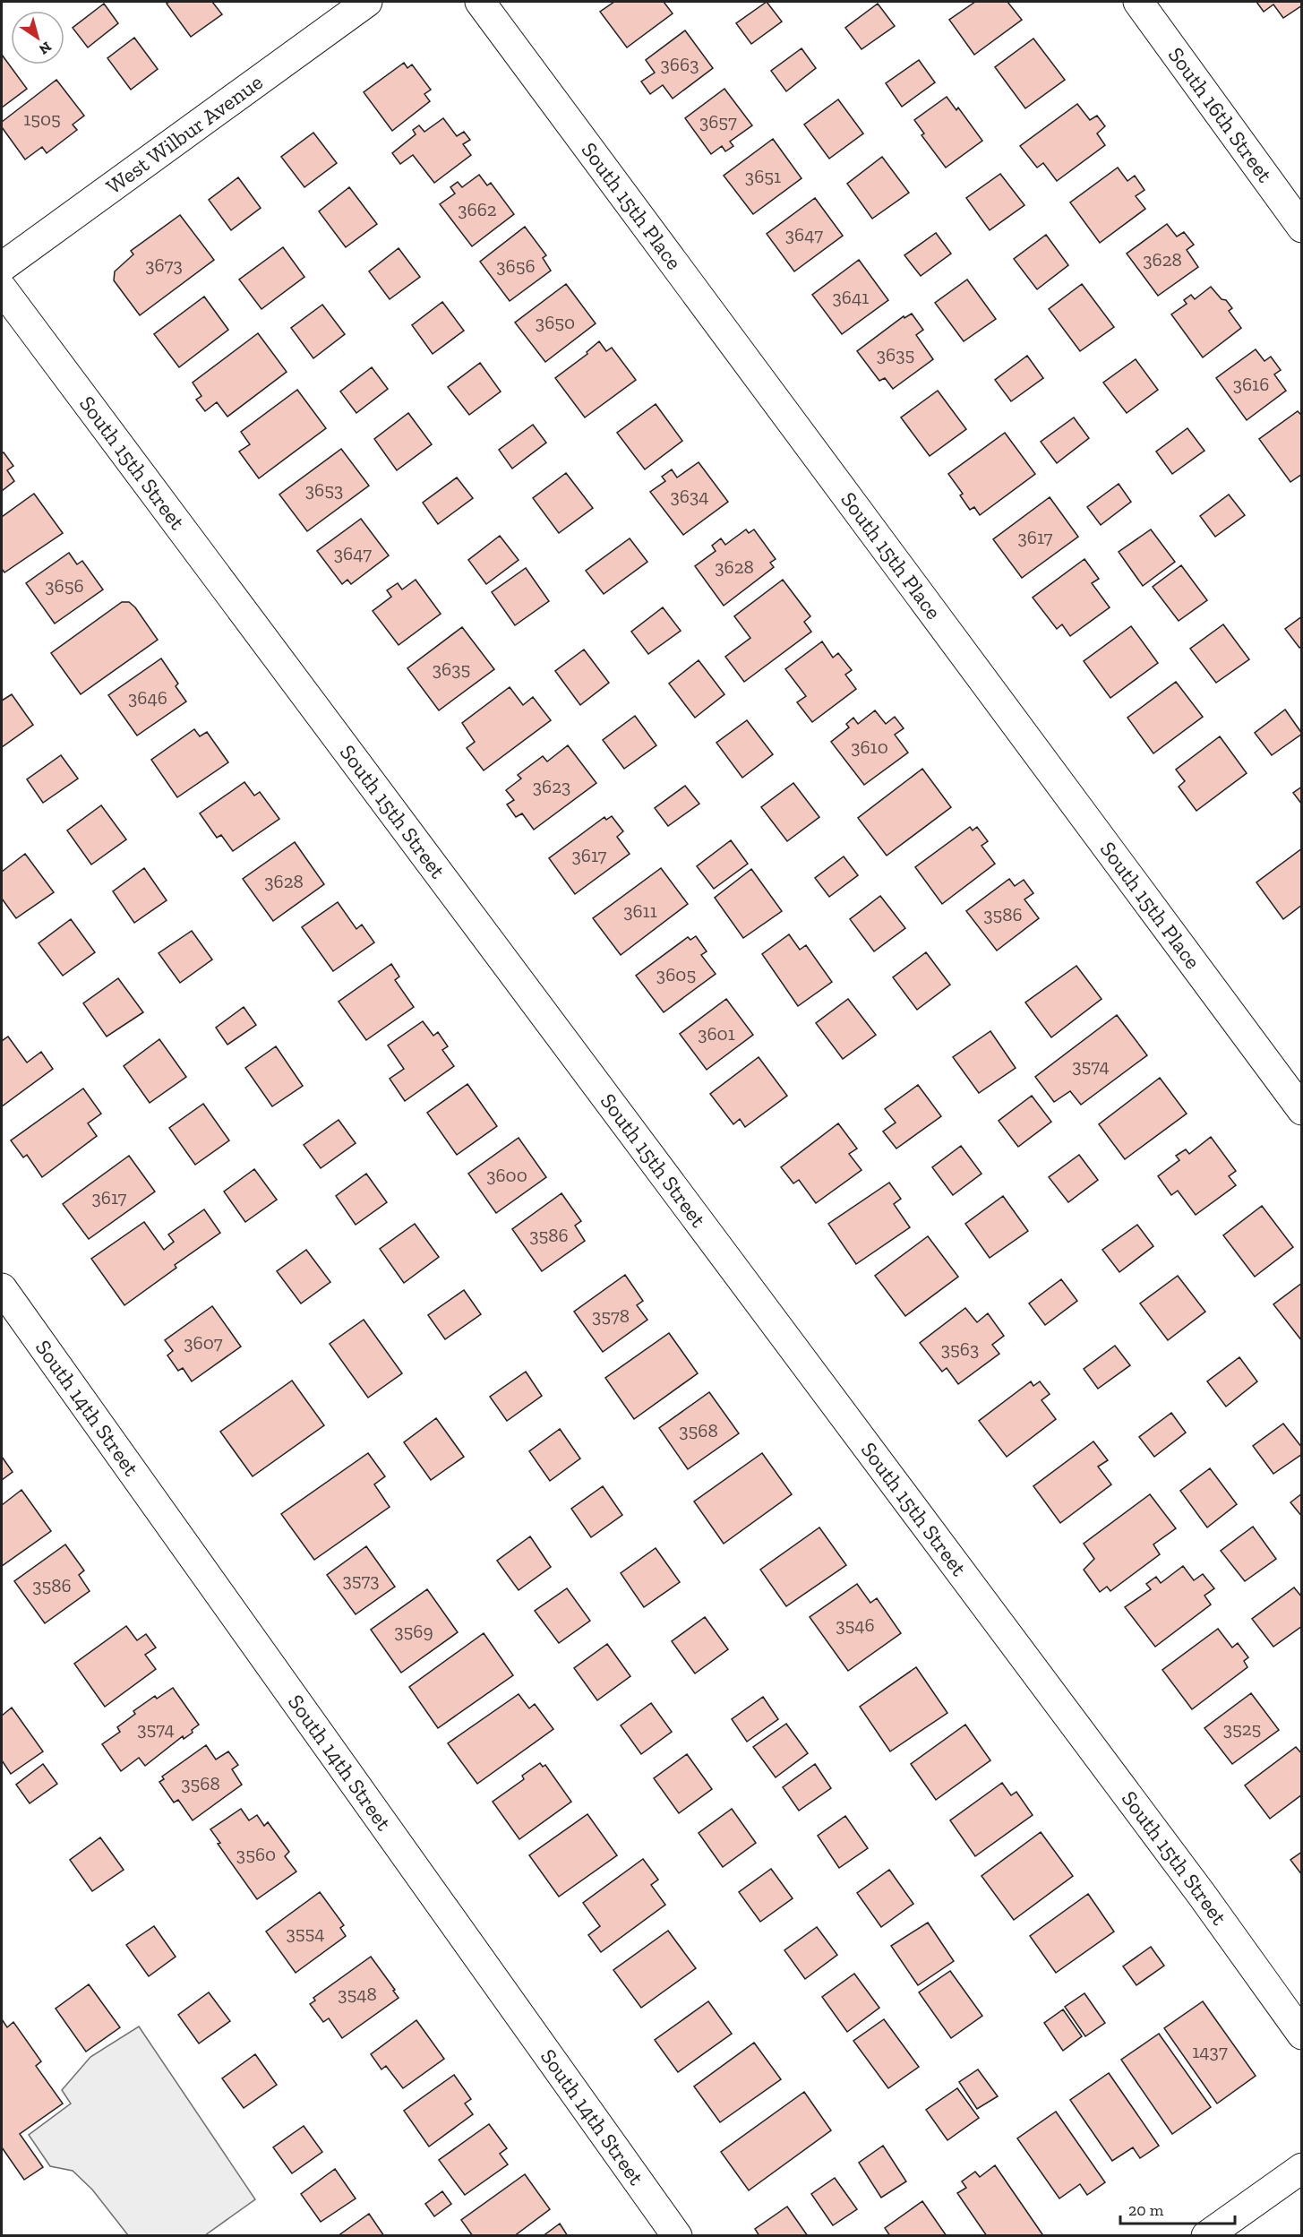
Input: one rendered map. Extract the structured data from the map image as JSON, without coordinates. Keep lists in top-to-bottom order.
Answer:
{
  "streets": {
    "street": [
      "South 16th Street",
      "West Wilbur Avenue",
      "South 15th Place",
      "South 15th Street",
      "South 14th Street"
    ]
  },
  "house_numbers": [
    "3663",
    "1505",
    "3657",
    "3651",
    "3662",
    "3647",
    "3628",
    "3673",
    "3656",
    "3641",
    "3650",
    "3635",
    "3616",
    "3653",
    "3634",
    "3617",
    "3647",
    "3628",
    "3656",
    "3635",
    "3646",
    "3610",
    "3623",
    "3617",
    "3628",
    "3611",
    "3586",
    "3605",
    "3601",
    "3574",
    "3600",
    "3617",
    "3586",
    "3578",
    "3607",
    "3563",
    "3568",
    "3573",
    "3586",
    "3546",
    "3569",
    "3574",
    "3525",
    "3568",
    "3560",
    "3554",
    "3548",
    "1437"
  ],
  "scale_bar": "20 m",
  "north": "bottom right"
}
